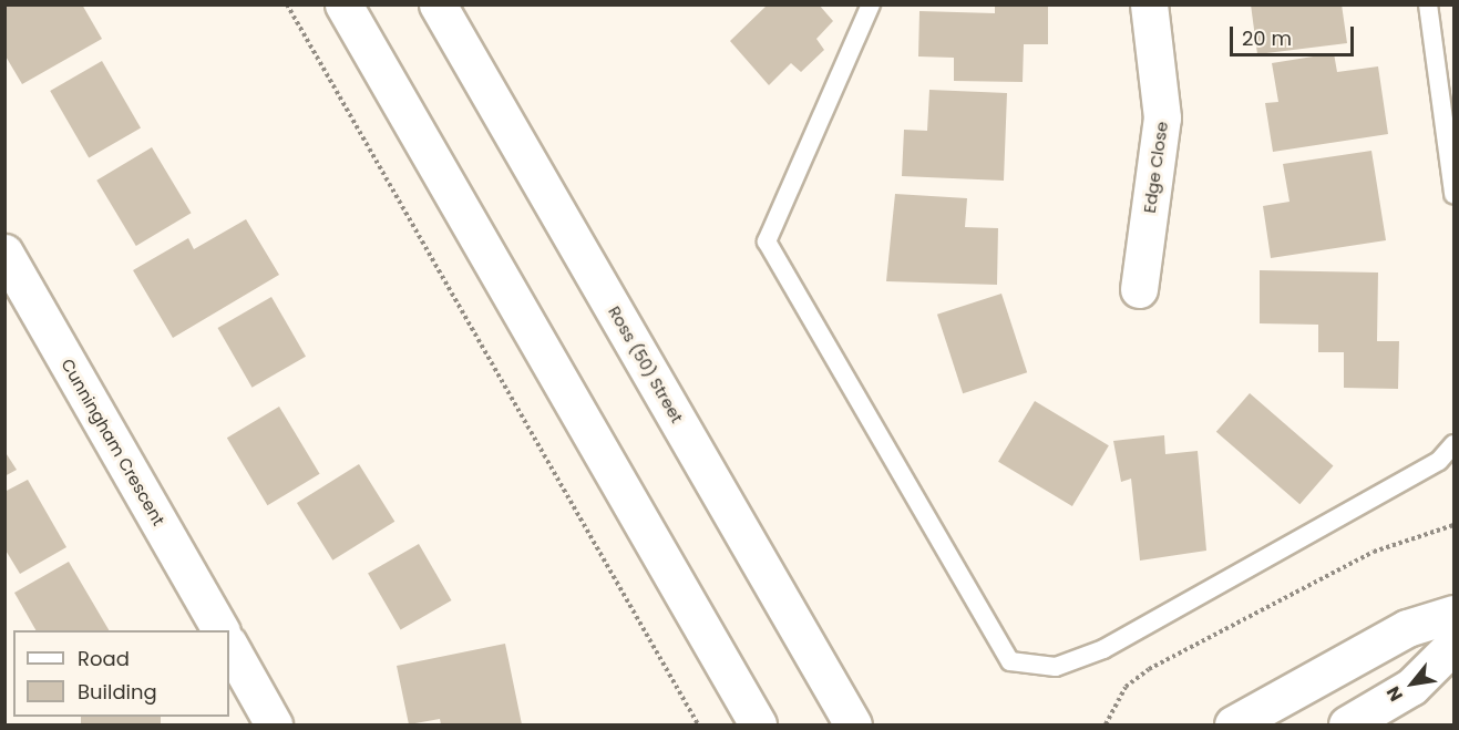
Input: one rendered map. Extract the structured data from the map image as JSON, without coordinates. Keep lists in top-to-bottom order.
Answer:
{
  "streets": {
    "main road": ["Edge Close", "Ross (50) Street", "Cunningham Crescent"]
  },
  "legend": ["Road", "Building"],
  "scale_bar": "20 m",
  "north": "bottom left"
}
